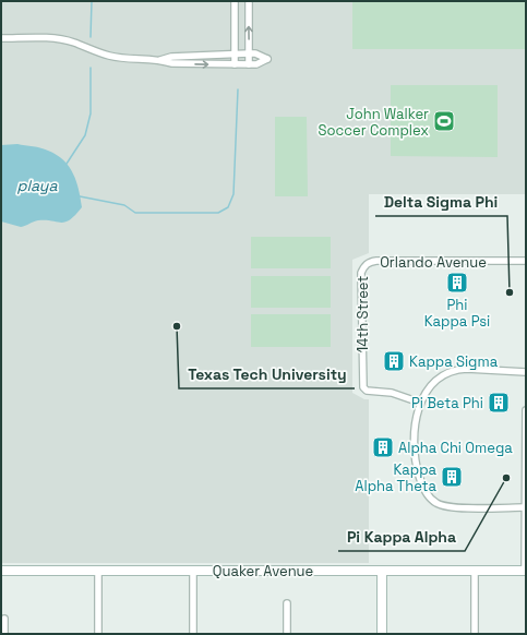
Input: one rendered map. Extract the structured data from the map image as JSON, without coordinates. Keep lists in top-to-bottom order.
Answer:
{
  "streets": {
    "main road": ["Quaker Avenue"],
    "street": ["Orlando Avenue", "14th Street"]
  },
  "crossings": [
    ["Orlando Avenue", "14th Street"]
  ],
  "water": ["playa"],
  "places": {
    "sports": ["John Walker Soccer Complex"],
    "building": [
      "Phi Kappa Psi",
      "Kappa Sigma",
      "Pi Beta Phi",
      "Alpha Chi Omega",
      "Kappa Alpha Theta"
    ],
    "other": ["Delta Sigma Phi", "Texas Tech University", "Pi Kappa Alpha"]
  }
}
